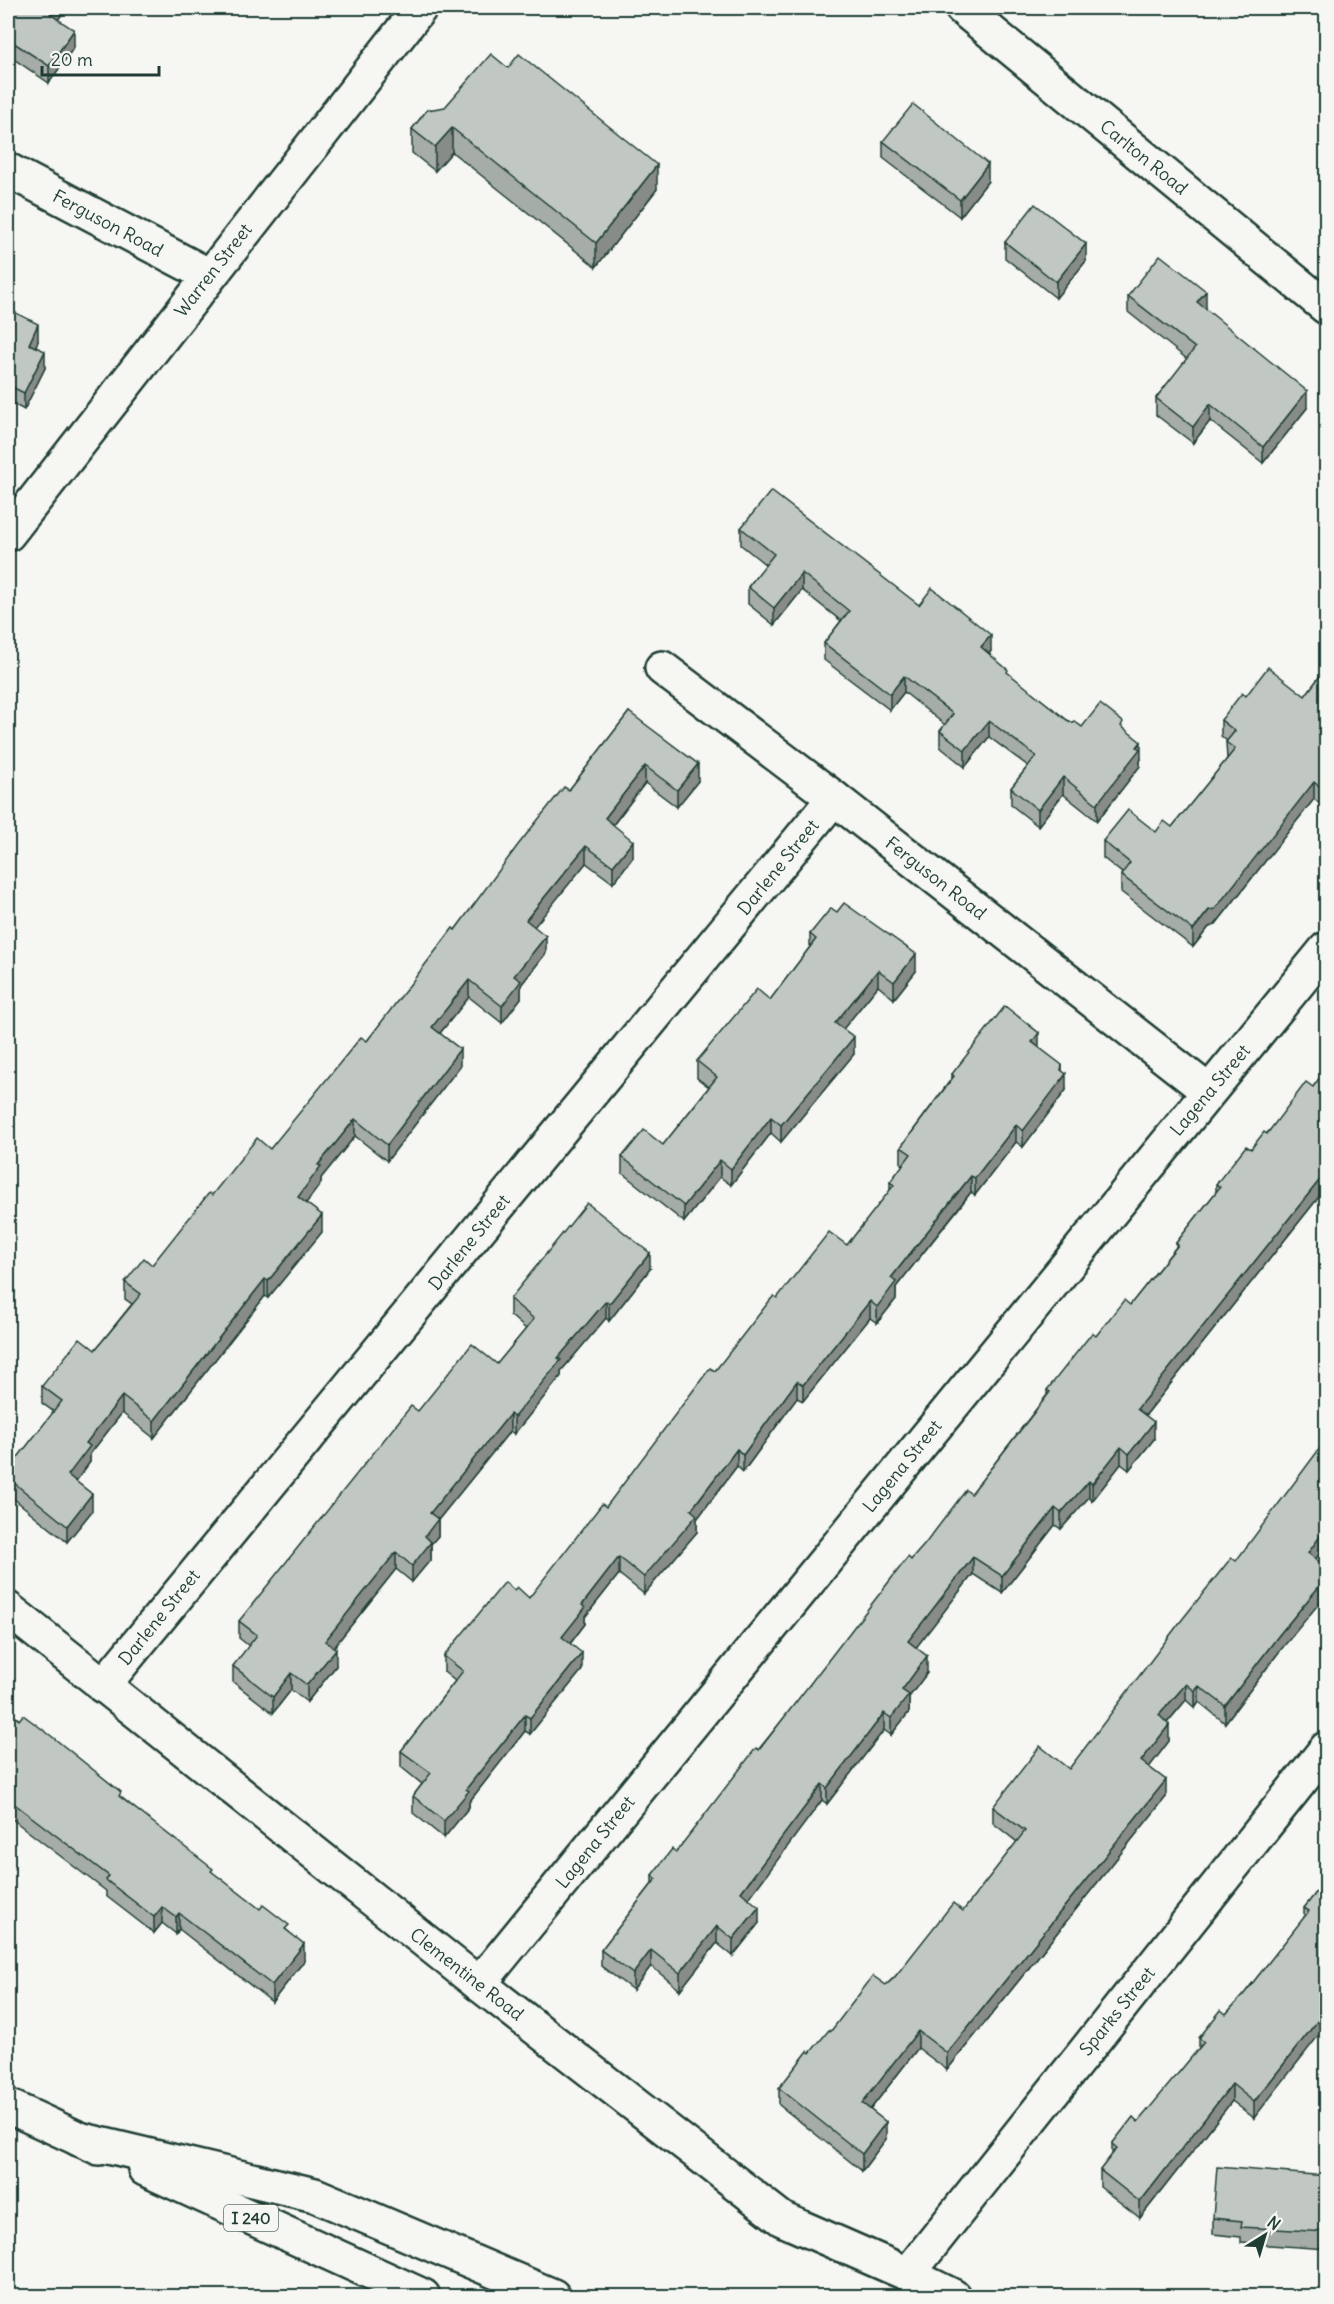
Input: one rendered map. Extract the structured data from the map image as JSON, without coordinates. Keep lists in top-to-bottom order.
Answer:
{
  "streets": {
    "main road": [
      "Carlton Road",
      "Ferguson Road",
      "Warren Street",
      "Darlene Street",
      "Lagena Street",
      "Clementine Road",
      "Sparks Street",
      "I 240"
    ]
  },
  "crossings": [
    ["Ferguson Road", "Warren Street"],
    ["Ferguson Road", "Darlene Street"],
    ["Ferguson Road", "Lagena Street"],
    ["Darlene Street", "Clementine Road"],
    ["Lagena Street", "Clementine Road"],
    ["Clementine Road", "Sparks Street"]
  ],
  "scale_bar": "20 m",
  "north": "top right"
}
